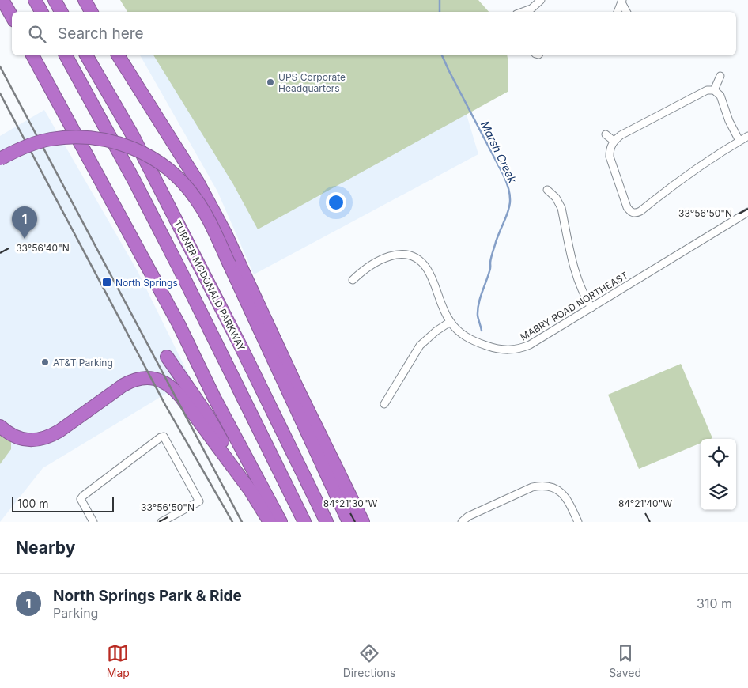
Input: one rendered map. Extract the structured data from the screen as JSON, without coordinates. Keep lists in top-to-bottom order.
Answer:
{
  "streets": {
    "highway": ["TURNER MCDONALD PARKWAY"],
    "street": ["MABRY ROAD NORTHEAST"]
  },
  "water": ["Marsh Creek"],
  "places": {
    "other": ["UPS Corporate Headquarters", "AT&T Parking"],
    "transit": ["North Springs"]
  },
  "scale_bar": "100 m",
  "page": {
    "search": "Search here",
    "pins": "1",
    "scale": "100 m",
    "heading": "Nearby",
    "list": [
      {
        "mark": "1",
        "name": "North Springs Park & Ride",
        "note": "Parking",
        "value": "310 m"
      }
    ],
    "nav": ["Map", "Directions", "Saved"]
  },
  "coordinates": [
    "33°56'50\"N",
    "33°56'40\"N",
    "84°21'30\"W",
    "84°21'40\"W"
  ]
}
